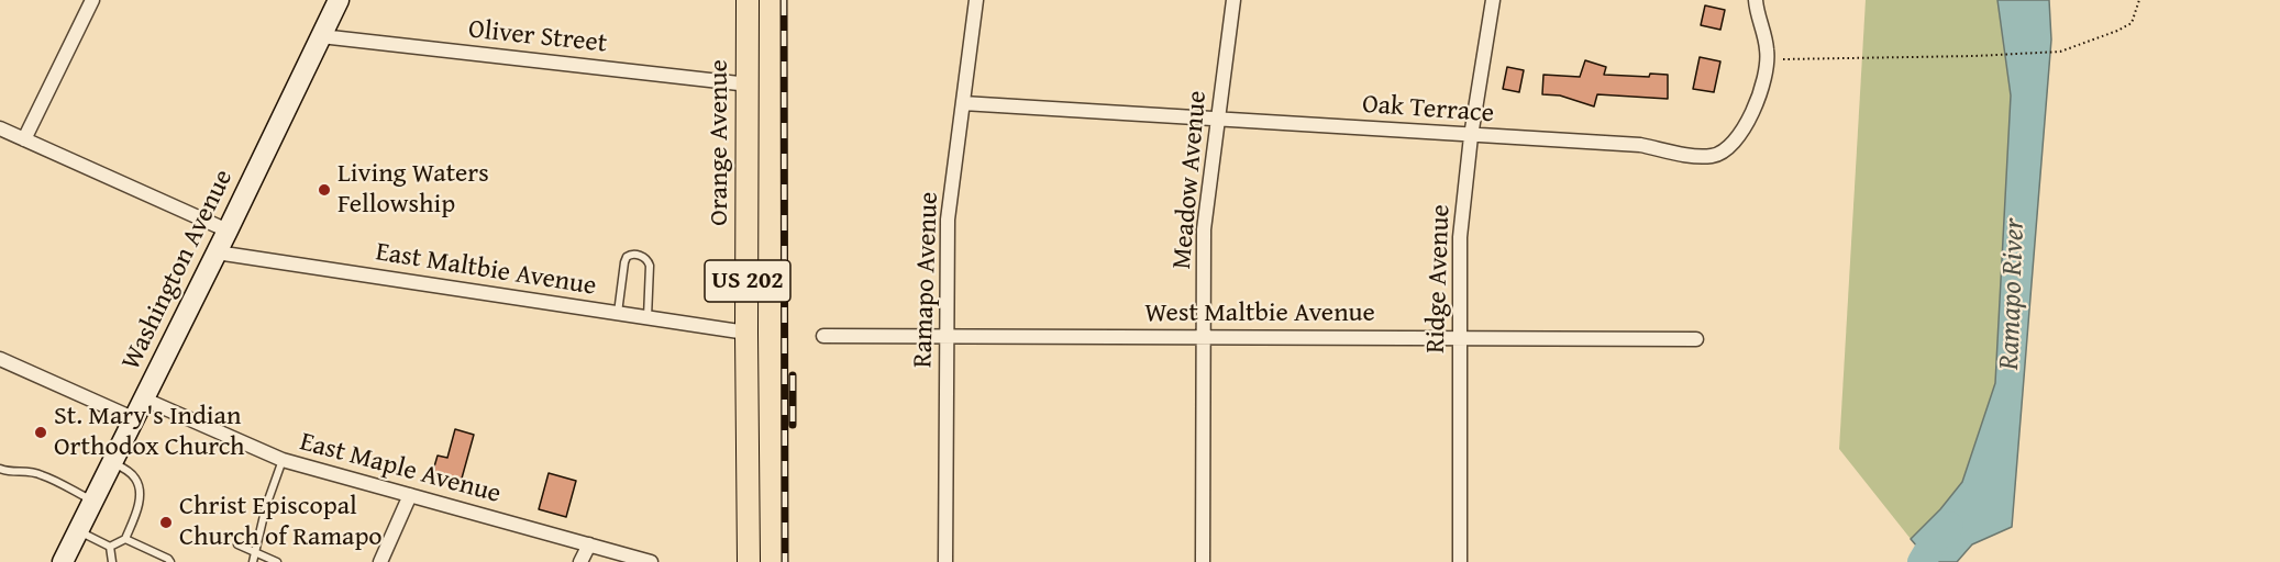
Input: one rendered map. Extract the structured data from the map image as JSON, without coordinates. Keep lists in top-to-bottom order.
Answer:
{
  "streets": {
    "main road": ["Orange Avenue", "US 202"],
    "street": [
      "Oliver Street",
      "Oak Terrace",
      "Meadow Avenue",
      "Washington Avenue",
      "East Maltbie Avenue",
      "Ridge Avenue",
      "Ramapo Avenue",
      "West Maltbie Avenue",
      "East Maple Avenue"
    ]
  },
  "crossings": [
    ["Oliver Street", "Orange Avenue"],
    ["Oliver Street", "Washington Avenue"],
    ["Oak Terrace", "Meadow Avenue"],
    ["Oak Terrace", "Ridge Avenue"],
    ["Oak Terrace", "Ramapo Avenue"],
    ["Orange Avenue", "East Maltbie Avenue"],
    ["Meadow Avenue", "West Maltbie Avenue"],
    ["Washington Avenue", "East Maltbie Avenue"],
    ["Washington Avenue", "East Maple Avenue"],
    ["Ridge Avenue", "West Maltbie Avenue"],
    ["Ramapo Avenue", "West Maltbie Avenue"]
  ],
  "water": ["Ramapo River"],
  "places": ["Living Waters Fellowship", "St. Mary's Indian Orthodox Church", "Christ Episcopal Church of Ramapo"]
}
